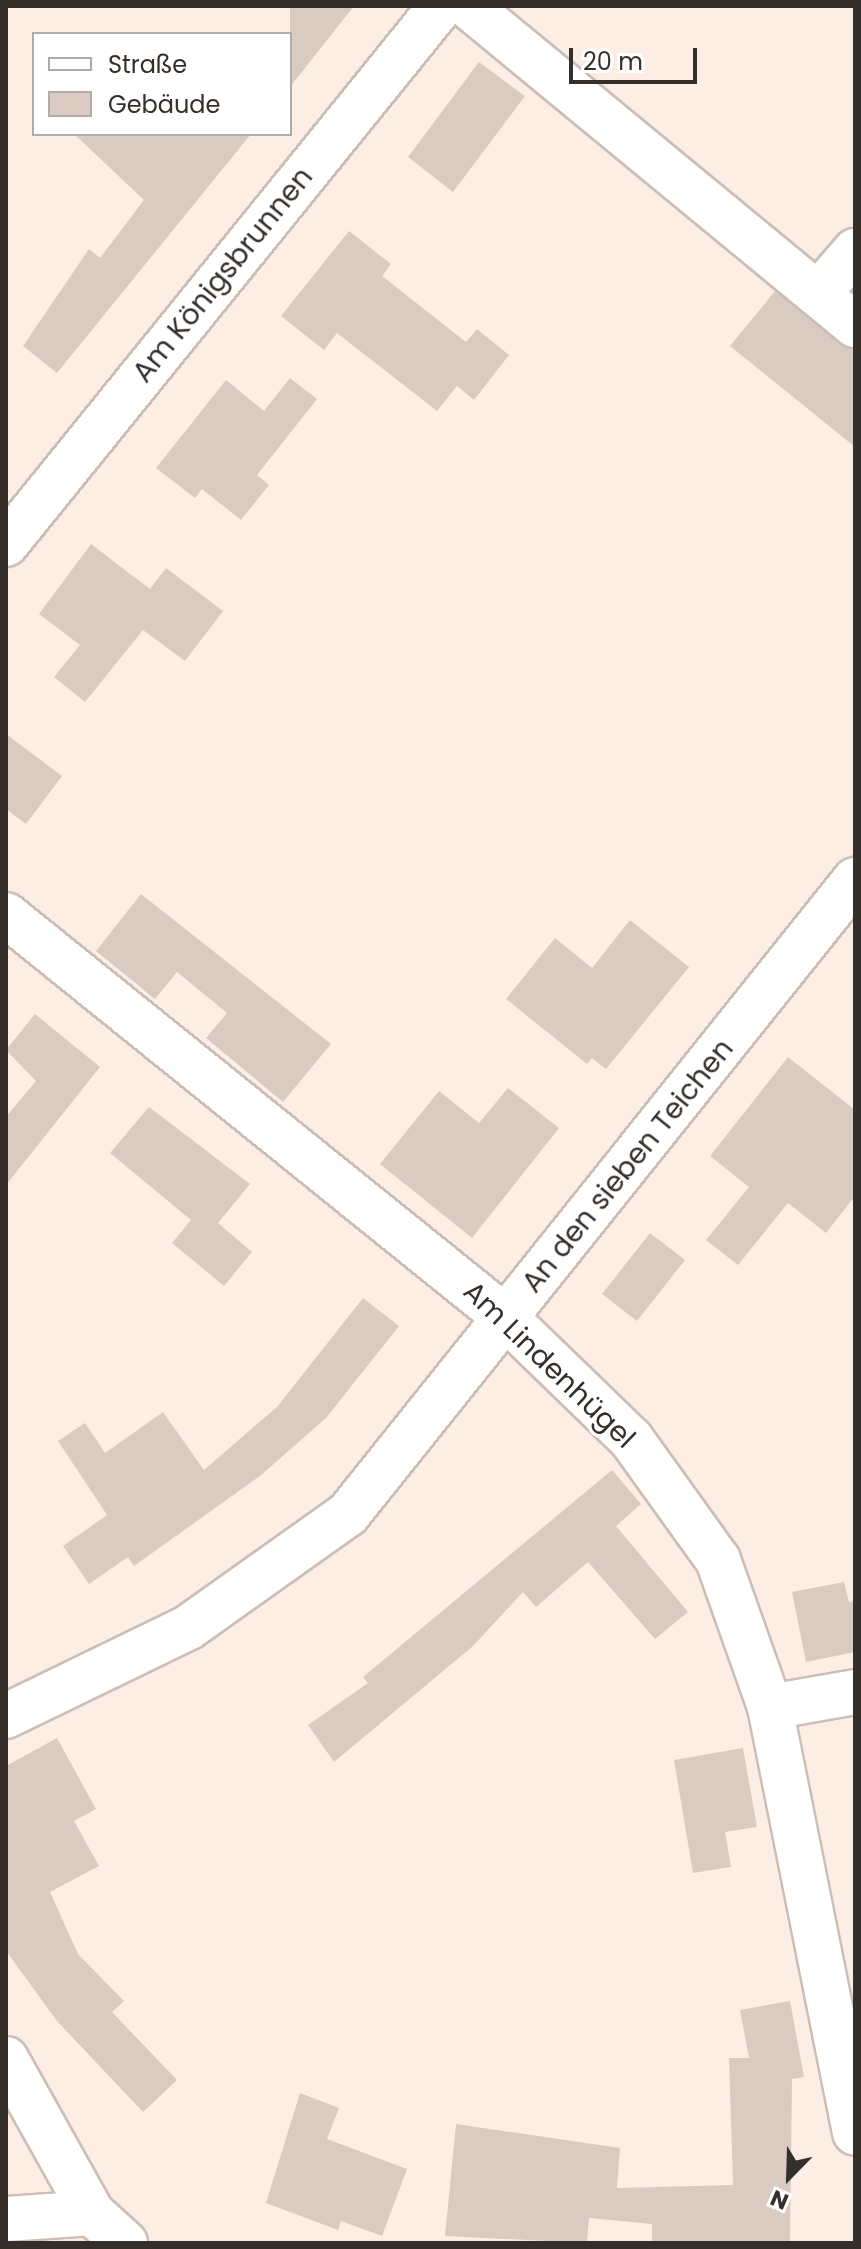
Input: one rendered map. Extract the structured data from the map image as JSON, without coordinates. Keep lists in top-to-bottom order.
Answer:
{
  "streets": {
    "street": ["Am Königsbrunnen", "An den sieben Teichen", "Am Lindenhügel"]
  },
  "crossings": [
    ["An den sieben Teichen", "Am Lindenhügel"]
  ],
  "legend": ["Straße", "Gebäude"],
  "scale_bar": "20 m",
  "north": "bottom left"
}
